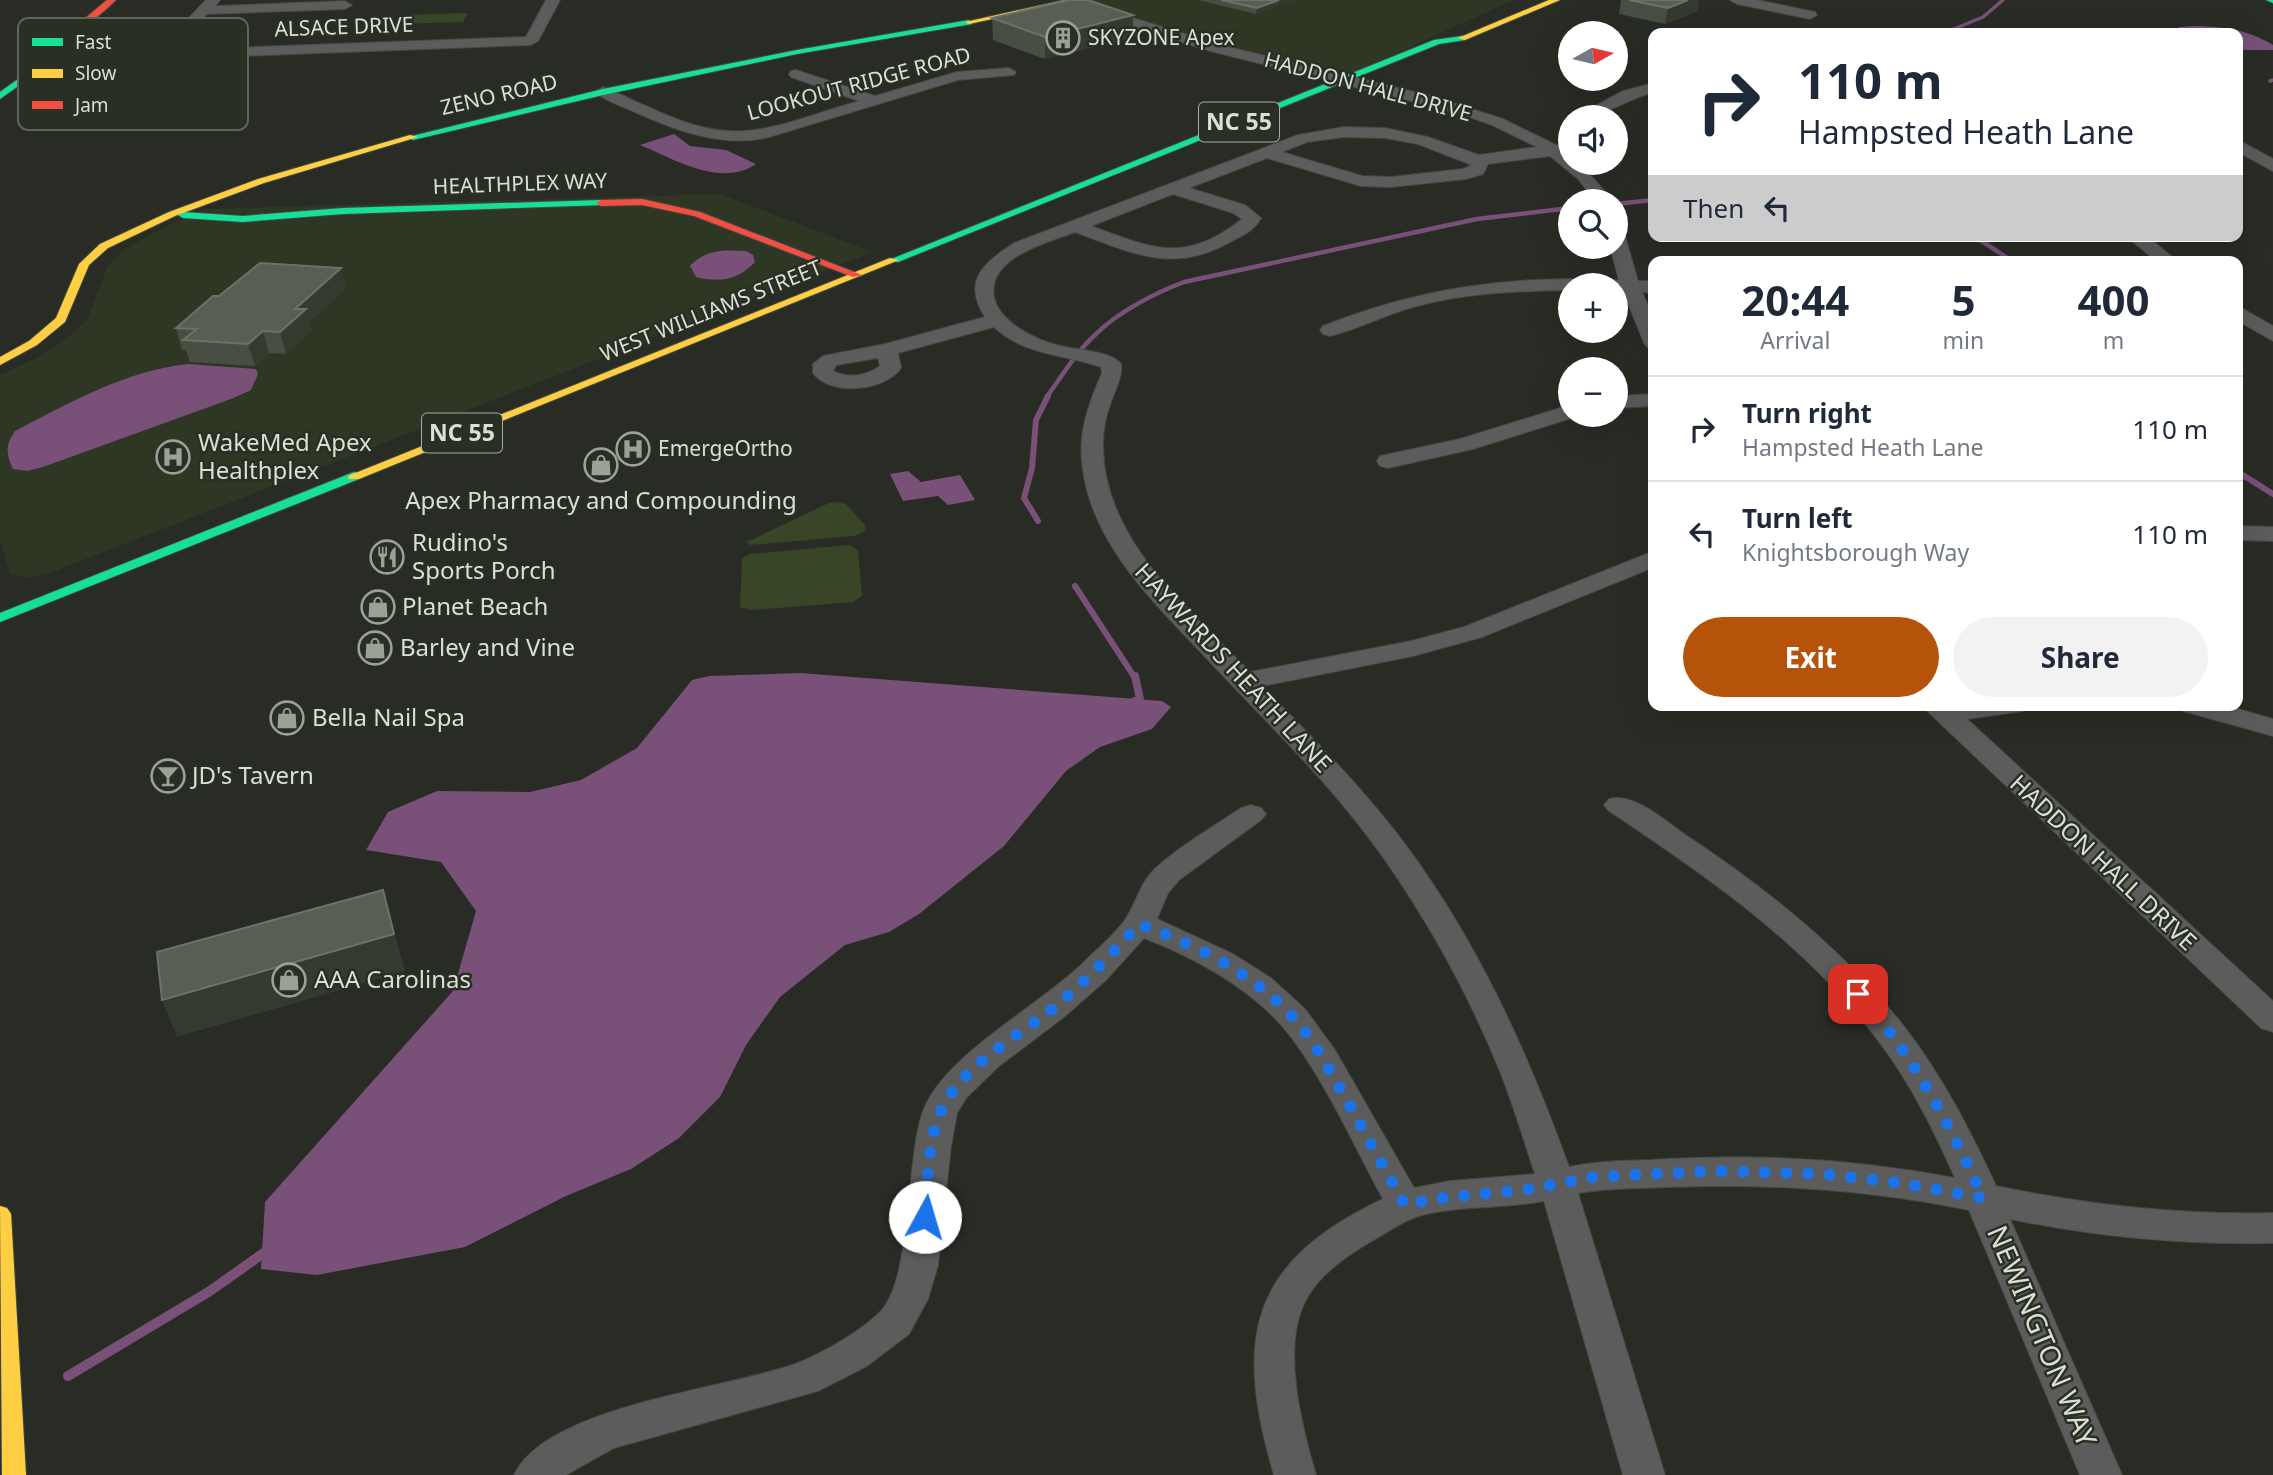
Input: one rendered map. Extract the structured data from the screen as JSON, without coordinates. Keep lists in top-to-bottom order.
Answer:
{
  "streets": {
    "main road": [
      "ZENO ROAD",
      "NC 55",
      "HEALTHPLEX WAY",
      "WEST WILLIAMS STREET"
    ],
    "street": [
      "ALSACE DRIVE",
      "LOOKOUT RIDGE ROAD",
      "HADDON HALL DRIVE",
      "HAYWARDS HEATH LANE",
      "NEWINGTON WAY"
    ]
  },
  "crossings": [
    ["LOOKOUT RIDGE ROAD", "ZENO ROAD"],
    ["HADDON HALL DRIVE", "ZENO ROAD"],
    ["HADDON HALL DRIVE", "WEST WILLIAMS STREET"],
    ["ZENO ROAD", "HEALTHPLEX WAY"],
    ["HEALTHPLEX WAY", "WEST WILLIAMS STREET"]
  ],
  "places": {
    "building": ["SKYZONE Apex"],
    "hospital": ["EmergeOrtho", "WakeMed Apex Healthplex"],
    "shop": [
      "Apex Pharmacy and Compounding",
      "Planet Beach",
      "Barley and Vine",
      "Bella Nail Spa",
      "AAA Carolinas"
    ],
    "restaurant": ["Rudino's Sports Porch"],
    "bar": ["JD's Tavern"]
  },
  "legend": ["Fast", "Slow", "Jam"],
  "north": "right",
  "page": {
    "map_buttons": ["+", "−"],
    "turn": ["110 m", "Hampsted Heath Lane"],
    "then": "Then",
    "eta": [
      "20:44",
      "Arrival",
      "5",
      "min",
      "400",
      "m"
    ],
    "list": [
      {
        "name": "Turn right",
        "note": "Hampsted Heath Lane",
        "value": "110 m"
      },
      {
        "name": "Turn left",
        "note": "Knightsborough Way",
        "value": "110 m"
      }
    ],
    "buttons": ["Exit", "Share"]
  }
}
